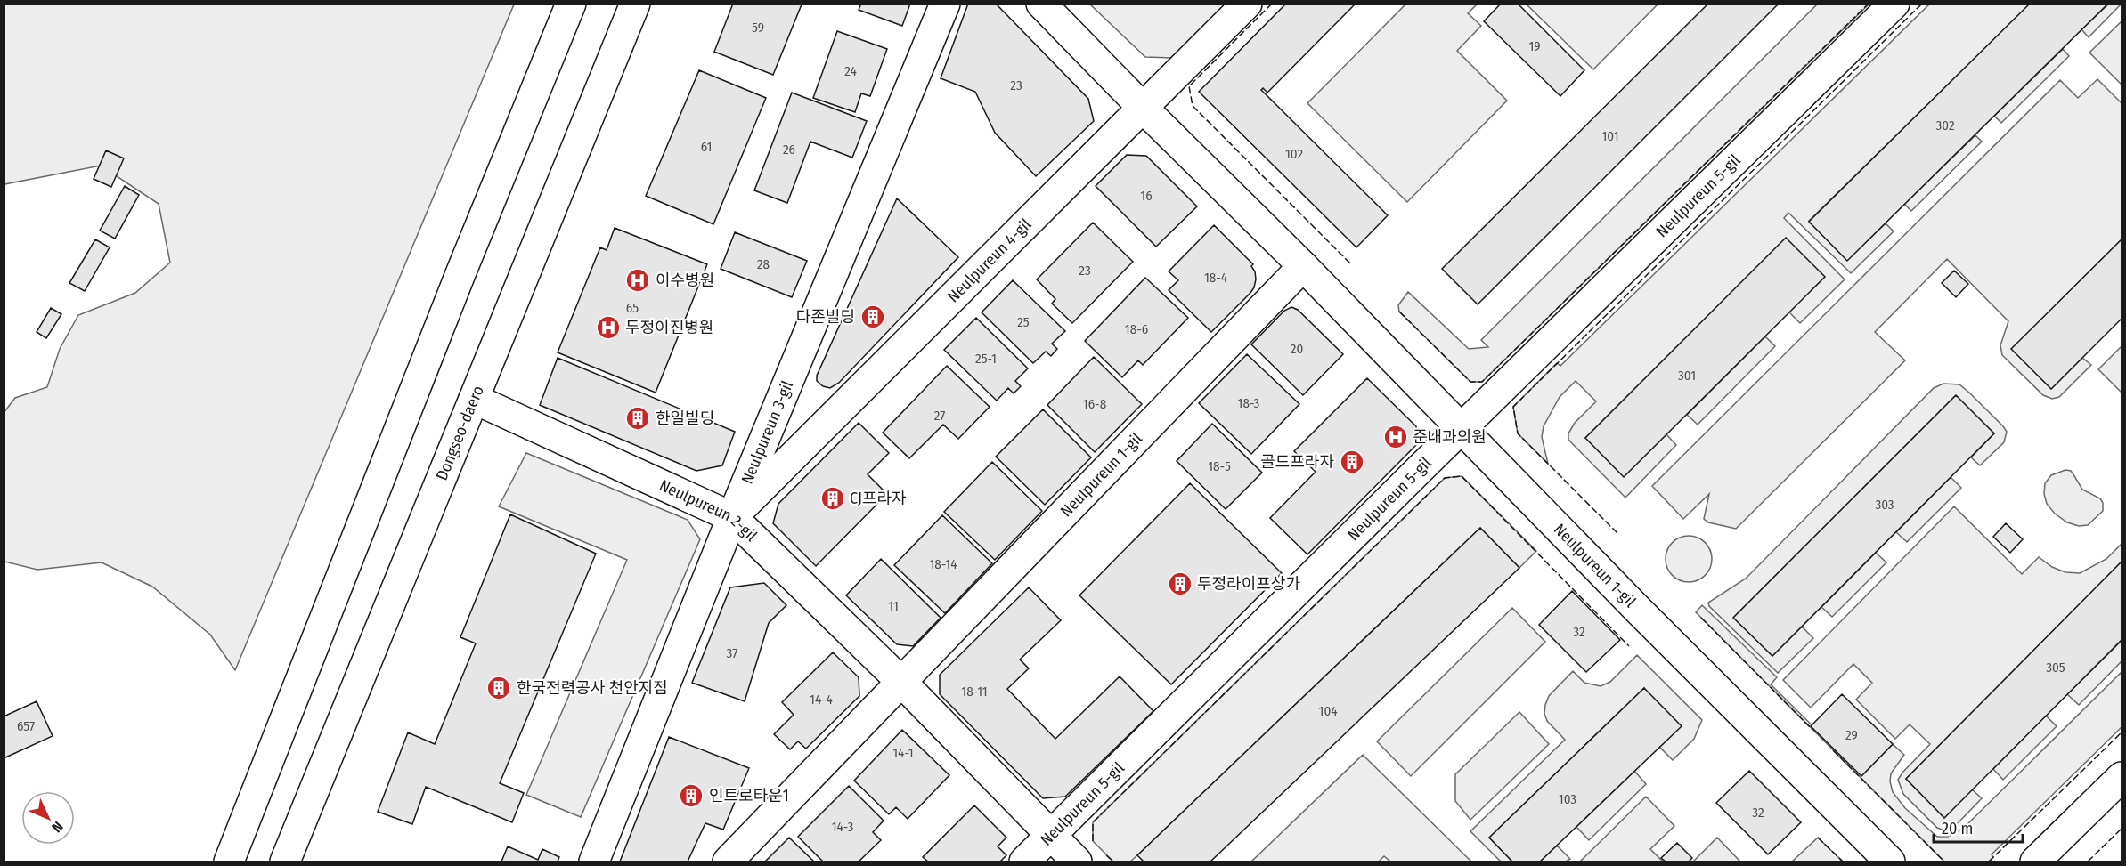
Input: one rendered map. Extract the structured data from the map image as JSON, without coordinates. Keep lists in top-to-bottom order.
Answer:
{
  "streets": {
    "street": [
      "Neulpureun 5-gil",
      "Neulpureun 4-gil",
      "Dongseo-daero",
      "Neulpureun 3-gil",
      "Neulpureun 1-gil",
      "Neulpureun 2-gil"
    ]
  },
  "crossings": [
    ["Neulpureun 5-gil", "Neulpureun 1-gil"],
    ["Neulpureun 5-gil", "Neulpureun 2-gil"],
    ["Neulpureun 4-gil", "Neulpureun 3-gil"],
    ["Neulpureun 4-gil", "Neulpureun 1-gil"],
    ["Neulpureun 4-gil", "Neulpureun 2-gil"],
    ["Dongseo-daero", "Neulpureun 2-gil"],
    ["Neulpureun 3-gil", "Neulpureun 2-gil"],
    ["Neulpureun 1-gil", "Neulpureun 2-gil"]
  ],
  "places": {
    "hospital": ["이수병원", "두정이진병원", "준내과의원"],
    "building": [
      "다존빌딩",
      "한일빌딩",
      "골드프라자",
      "CJ프라자",
      "두정라이프상가",
      "한국전력공사 천안지점",
      "인트로타운1"
    ]
  },
  "house_numbers": [
    "59",
    "19",
    "24",
    "23",
    "302",
    "101",
    "61",
    "26",
    "102",
    "16",
    "28",
    "23",
    "18-4",
    "65",
    "25",
    "18-6",
    "20",
    "25-1",
    "301",
    "18-3",
    "16-8",
    "27",
    "18-5",
    "303",
    "18-14",
    "11",
    "32",
    "37",
    "305",
    "18-11",
    "14-4",
    "104",
    "657",
    "29",
    "14-1",
    "103",
    "32",
    "14-3"
  ],
  "scale_bar": "20 m",
  "north": "bottom right"
}
